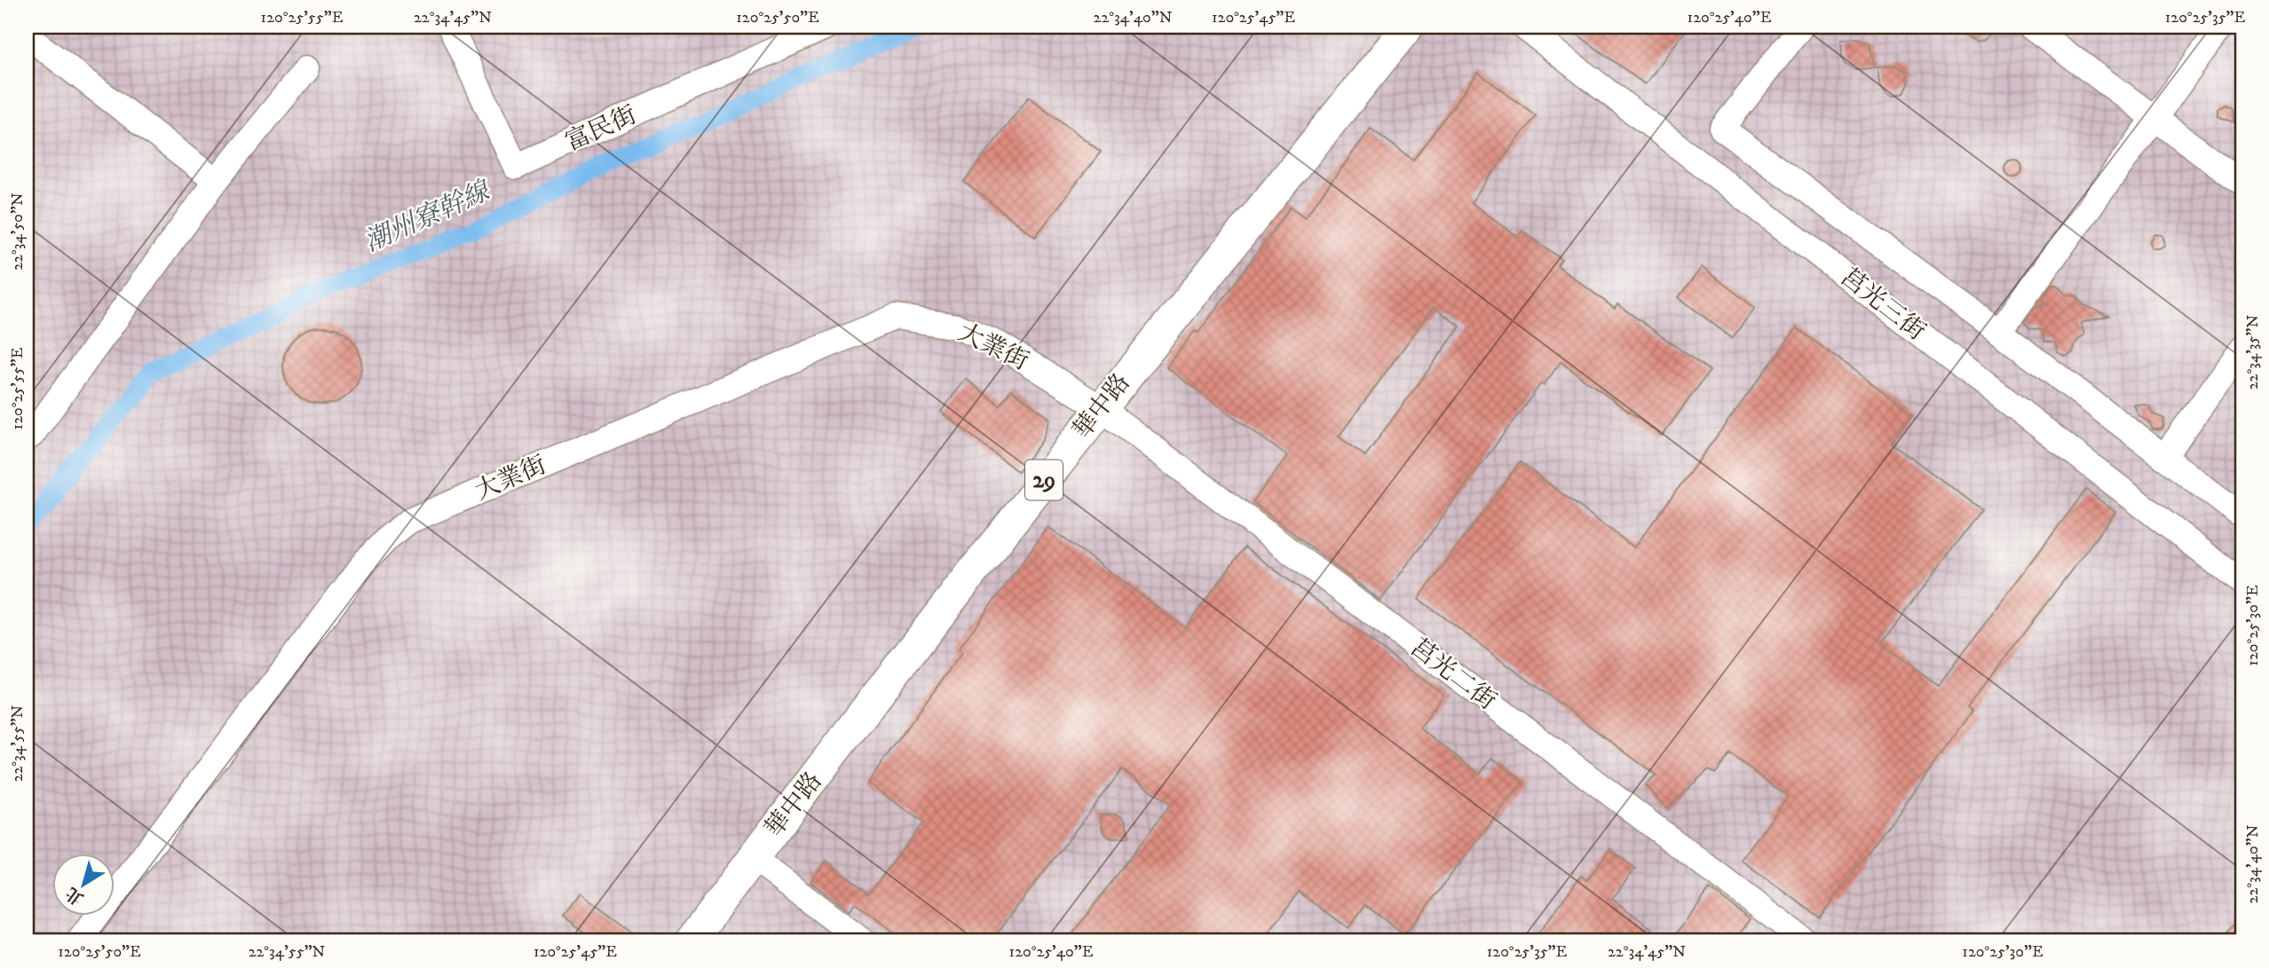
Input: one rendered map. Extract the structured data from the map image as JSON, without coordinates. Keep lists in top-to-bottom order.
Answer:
{
  "streets": {
    "main road": ["華中路", "29"],
    "street": [
      "富民街",
      "莒光三街",
      "大業街",
      "莒光二街"
    ]
  },
  "crossings": [
    ["大業街", "華中路"],
    ["大業街", "莒光二街"],
    ["華中路", "莒光二街"]
  ],
  "water": ["潮州寮幹線"],
  "north": "bottom left",
  "coordinates": [
    "120°25'55\"E",
    "22°34'45\"N",
    "120°25'50\"E",
    "22°34'40\"N",
    "120°25'45\"E",
    "120°25'40\"E",
    "120°25'35\"E",
    "22°34'50\"N",
    "22°34'35\"N",
    "120°25'30\"E",
    "22°34'55\"N"
  ]
}
